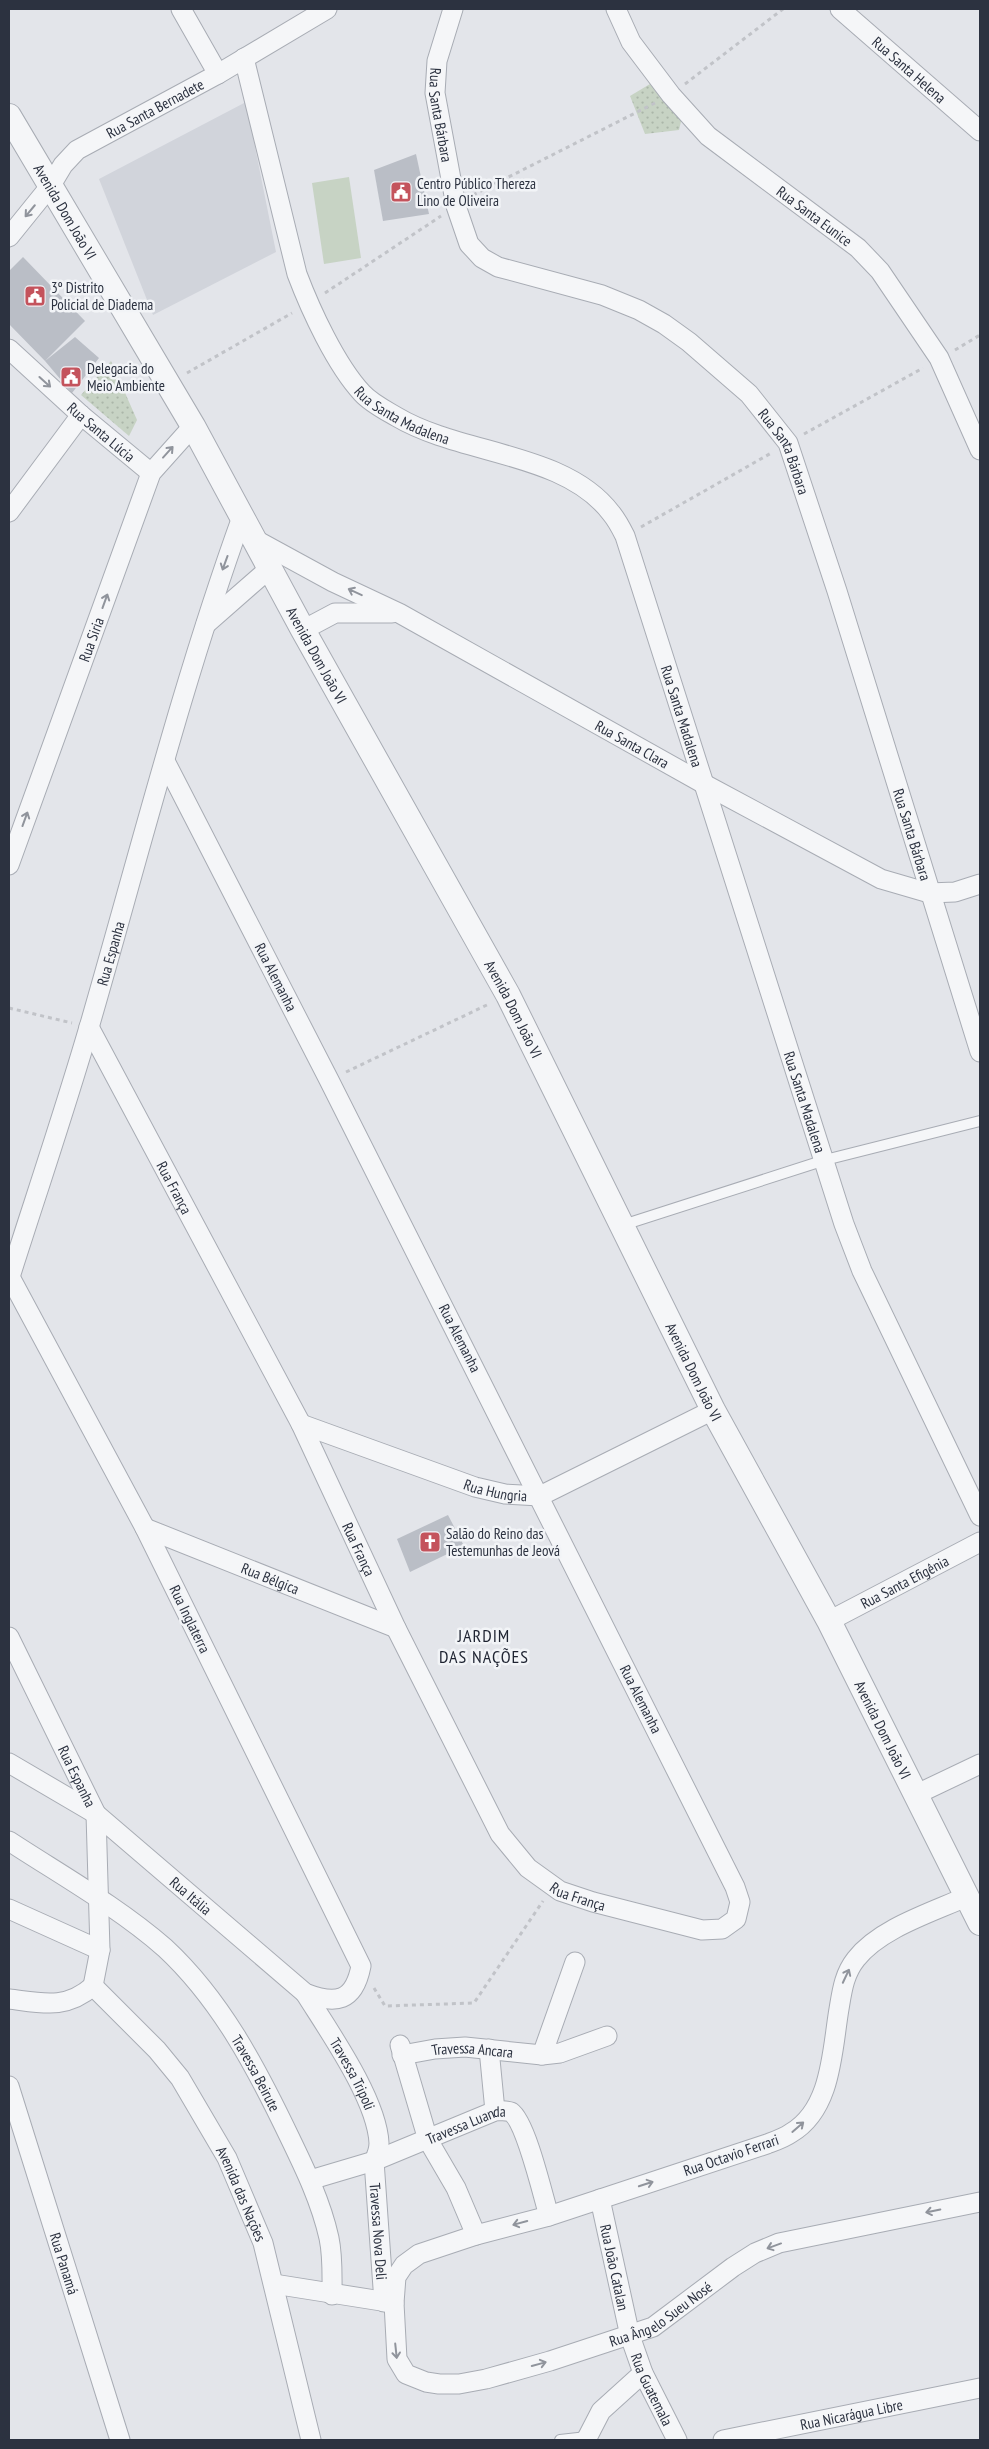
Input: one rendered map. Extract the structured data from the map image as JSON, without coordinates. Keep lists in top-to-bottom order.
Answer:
{
  "streets": {
    "street": [
      "Rua Santa Helena",
      "Rua Santa Bernadete",
      "Rua Santa Bárbara",
      "Avenida Dom João VI",
      "Rua Santa Eunice",
      "Rua Santa Madalena",
      "Rua Santa Lúcia",
      "Rua Siria",
      "Rua Santa Clara",
      "Rua Espanha",
      "Rua Alemanha",
      "Rua França",
      "Rua Hungria",
      "Rua Bélgica",
      "Rua Santa Efigênia",
      "Rua Inglaterra",
      "Rua Itália",
      "Travessa Ancara",
      "Travessa Beirute",
      "Travessa Tripoli",
      "Travessa Luanda",
      "Rua Octavio Ferrari",
      "Avenida das Nações",
      "Travessa Nova Deli",
      "Rua Panamá",
      "Rua João Catalan",
      "Rua Ângelo Sueu Nosé",
      "Rua Guatemala",
      "Rua Nicarágua Libre"
    ]
  },
  "crossings": [
    ["Rua Santa Bernadete", "Avenida Dom João VI"],
    ["Rua Santa Bernadete", "Rua Santa Madalena"],
    ["Rua Santa Bárbara", "Rua Santa Clara"],
    ["Avenida Dom João VI", "Rua Siria"],
    ["Avenida Dom João VI", "Rua Santa Clara"],
    ["Avenida Dom João VI", "Rua Espanha"],
    ["Avenida Dom João VI", "Rua Hungria"],
    ["Avenida Dom João VI", "Rua Santa Efigênia"],
    ["Avenida Dom João VI", "Rua Octavio Ferrari"],
    ["Rua Santa Madalena", "Rua Santa Clara"],
    ["Rua Santa Lúcia", "Rua Siria"],
    ["Rua Espanha", "Rua Alemanha"],
    ["Rua Espanha", "Rua França"],
    ["Rua Espanha", "Rua Inglaterra"],
    ["Rua Espanha", "Rua Itália"],
    ["Rua Espanha", "Travessa Beirute"],
    ["Rua Espanha", "Avenida das Nações"],
    ["Rua Alemanha", "Rua França"],
    ["Rua Alemanha", "Rua Hungria"],
    ["Rua França", "Rua Hungria"],
    ["Rua França", "Rua Bélgica"],
    ["Rua Bélgica", "Rua Inglaterra"],
    ["Rua Inglaterra", "Rua Itália"],
    ["Rua Itália", "Travessa Tripoli"],
    ["Travessa Ancara", "Travessa Luanda"],
    ["Travessa Beirute", "Travessa Luanda"],
    ["Travessa Tripoli", "Travessa Luanda"],
    ["Travessa Tripoli", "Travessa Nova Deli"],
    ["Travessa Luanda", "Rua Octavio Ferrari"],
    ["Travessa Luanda", "Travessa Nova Deli"],
    ["Rua Octavio Ferrari", "Travessa Nova Deli"],
    ["Rua Octavio Ferrari", "Rua João Catalan"],
    ["Rua Octavio Ferrari", "Rua Ângelo Sueu Nosé"],
    ["Travessa Nova Deli", "Rua Ângelo Sueu Nosé"],
    ["Rua João Catalan", "Rua Ângelo Sueu Nosé"],
    ["Rua João Catalan", "Rua Guatemala"],
    ["Rua Ângelo Sueu Nosé", "Rua Guatemala"]
  ],
  "one_way": ["Rua Santa Lúcia", "Rua Siria"],
  "districts": ["JARDIM DAS NAÇÕES"],
  "places": {
    "public building": ["Centro Público Thereza Lino de Oliveira", "3º Distrito Policial de Diadema", "Delegacia do Meio Ambiente"],
    "church": ["Salão do Reino das Testemunhas de Jeová"]
  }
}
